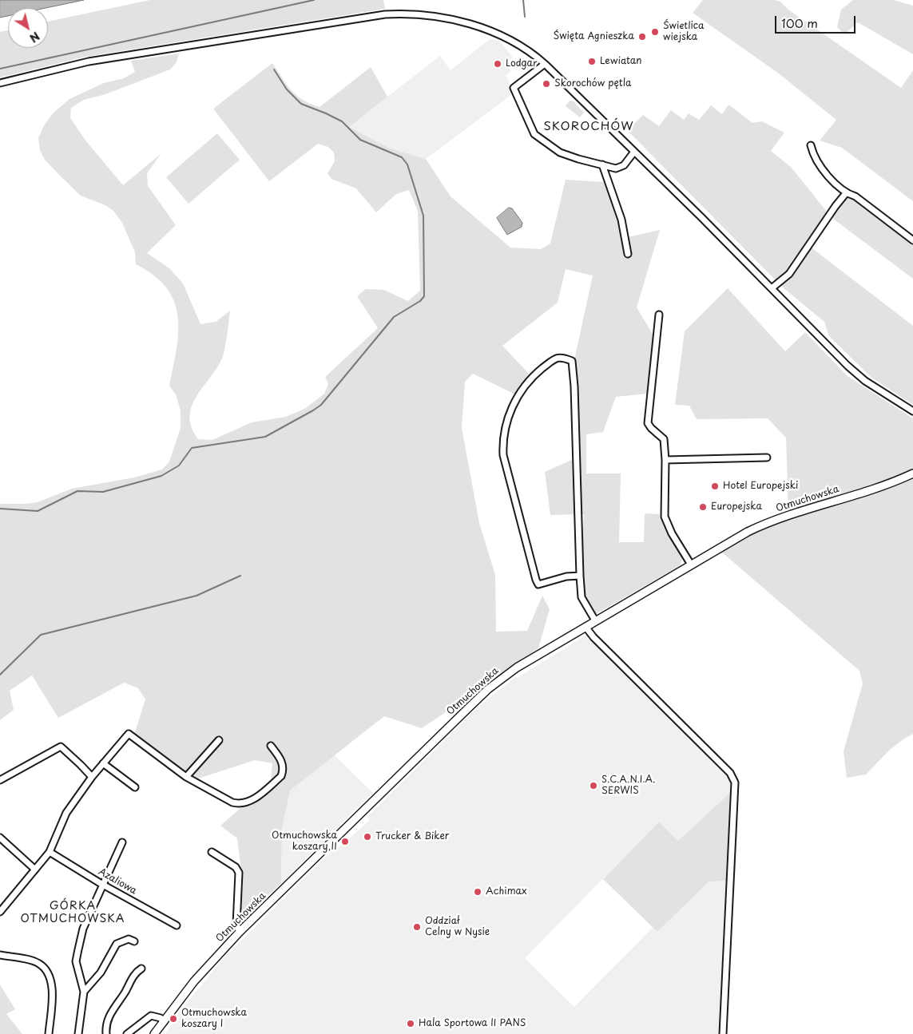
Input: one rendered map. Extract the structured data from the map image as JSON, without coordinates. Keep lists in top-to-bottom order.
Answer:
{
  "streets": {
    "main road": ["Otmuchowska"],
    "street": ["Azaliowa"]
  },
  "districts": ["SKOROCHÓW", "GÓRKA OTMUCHOWSKA"],
  "places": [
    "Świetlica wiejska",
    "Święta Agnieszka",
    "Lewiatan",
    "Lodgar",
    "Skorochów pętla",
    "Hotel Europejski",
    "Europejska",
    "S.C.A.N.I.A. SERWIS",
    "Trucker & Biker",
    "Otmuchowska koszary II",
    "Achimax",
    "Oddział Celny w Nysie",
    "Otmuchowska koszary I",
    "Hala Sportowa II PANS"
  ],
  "scale_bar": "100 m",
  "north": "bottom right"
}
